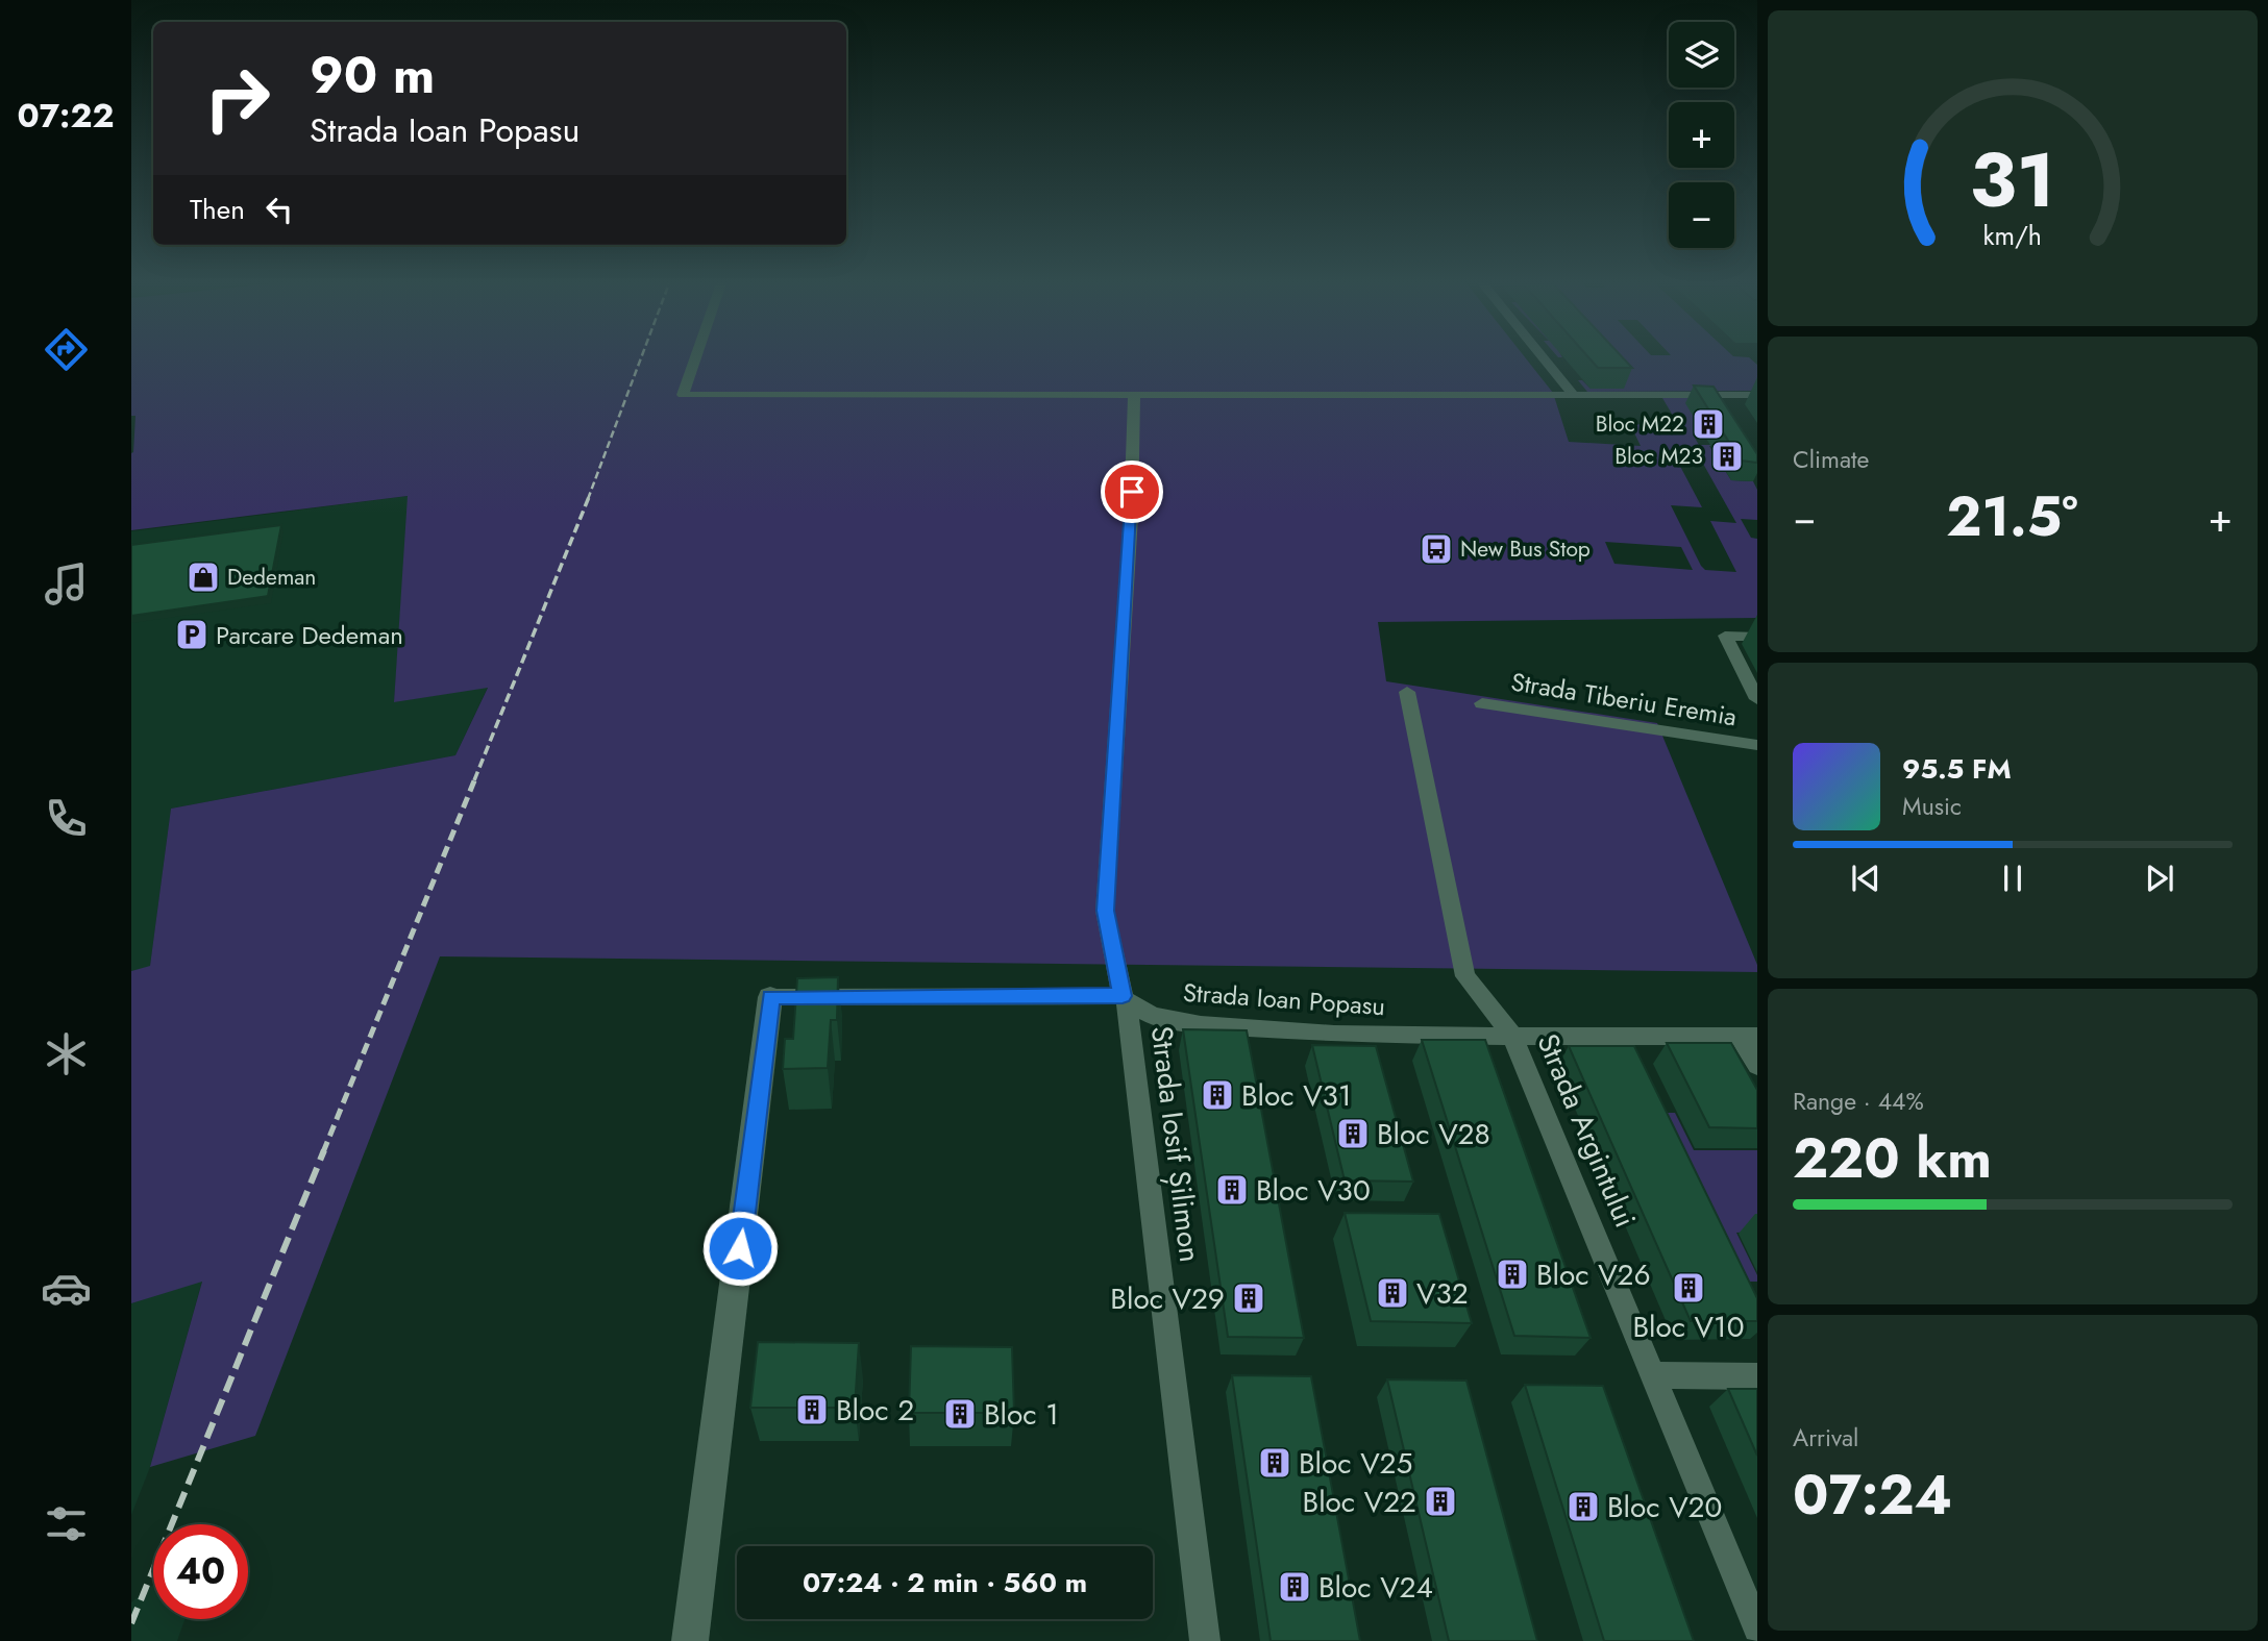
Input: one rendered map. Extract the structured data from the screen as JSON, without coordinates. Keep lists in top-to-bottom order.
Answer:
{
  "streets": {
    "street": [
      "Strada Tiberiu Eremia",
      "Strada Ioan Popasu",
      "Strada Argintului",
      "Strada Iosif Șilimon"
    ]
  },
  "crossings": [
    ["Strada Ioan Popasu", "Strada Argintului"],
    ["Strada Ioan Popasu", "Strada Iosif Șilimon"]
  ],
  "places": {
    "building": [
      "Bloc M22",
      "Bloc M23",
      "Bloc V31",
      "Bloc V28",
      "Bloc V30",
      "Bloc V26",
      "Bloc V10",
      "V32",
      "Bloc V29",
      "Bloc 2",
      "Bloc 1",
      "Bloc V25",
      "Bloc V22",
      "Bloc V20",
      "Bloc V24"
    ],
    "bus stop": ["New Bus Stop"],
    "shop": ["Dedeman"],
    "parking": ["Parcare Dedeman"]
  },
  "page": {
    "tabs": "07:22",
    "map_buttons": ["+", "−"],
    "turn": ["90 m", "Strada Ioan Popasu"],
    "then": "Then",
    "tile": [
      "Climate",
      ["Range · 44%", "220 km"],
      ["Arrival", "07:24"]
    ],
    "heat": ["−", "21.5°", "+"],
    "song": ["95.5 FM", "Music"],
    "limit": "40",
    "trip": "07:24 · 2 min · 560 m",
    "gauge": ["31", "km/h"]
  }
}
